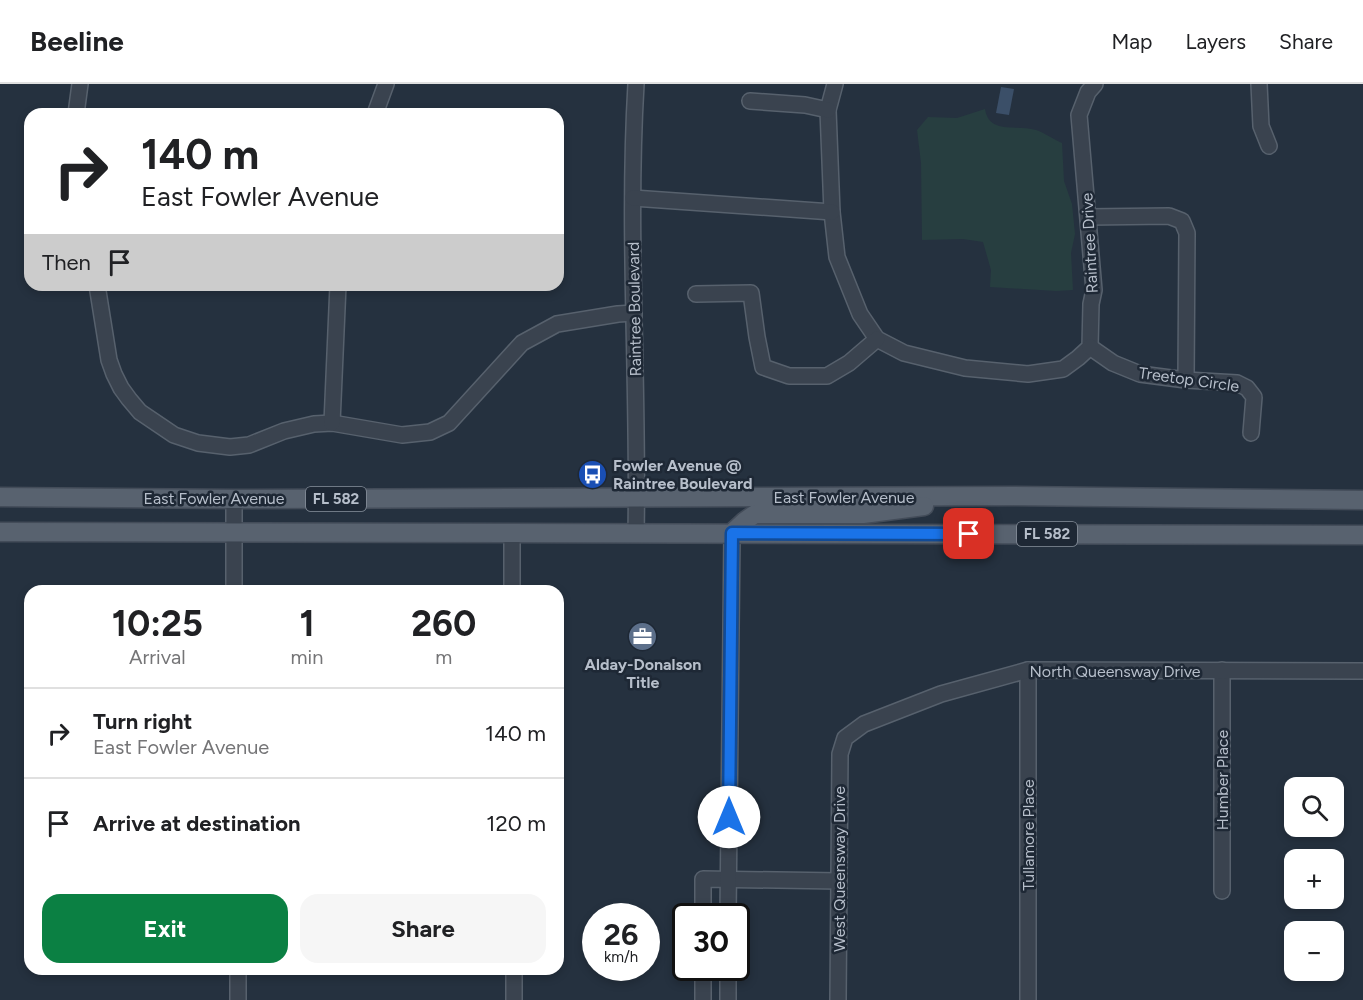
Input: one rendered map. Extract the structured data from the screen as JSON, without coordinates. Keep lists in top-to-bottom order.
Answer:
{
  "streets": {
    "main road": ["East Fowler Avenue", "FL 582"],
    "street": [
      "Raintree Drive",
      "Raintree Boulevard",
      "Treetop Circle",
      "North Queensway Drive",
      "Humber Place",
      "Tullamore Place",
      "West Queensway Drive"
    ]
  },
  "crossings": [
    ["Raintree Drive", "Treetop Circle"],
    ["Raintree Boulevard", "East Fowler Avenue"],
    ["North Queensway Drive", "Humber Place"],
    ["North Queensway Drive", "Tullamore Place"],
    ["North Queensway Drive", "West Queensway Drive"]
  ],
  "places": {
    "bus stop": ["Fowler Avenue @ Raintree Boulevard"],
    "office": ["Alday-Donalson Title"]
  },
  "page": {
    "header": "Beeline",
    "nav": ["Map", "Layers", "Share"],
    "turn": ["140 m", "East Fowler Avenue"],
    "then": "Then",
    "eta": [
      "10:25",
      "Arrival",
      "1",
      "min",
      "260",
      "m"
    ],
    "list": [
      {
        "name": "Turn right",
        "note": "East Fowler Avenue",
        "value": "140 m"
      },
      {
        "name": "Arrive at destination",
        "value": "120 m"
      }
    ],
    "map_buttons": ["+", "−"],
    "buttons": ["Exit", "Share"],
    "speed": "26 km/h",
    "limit": "30"
  }
}
